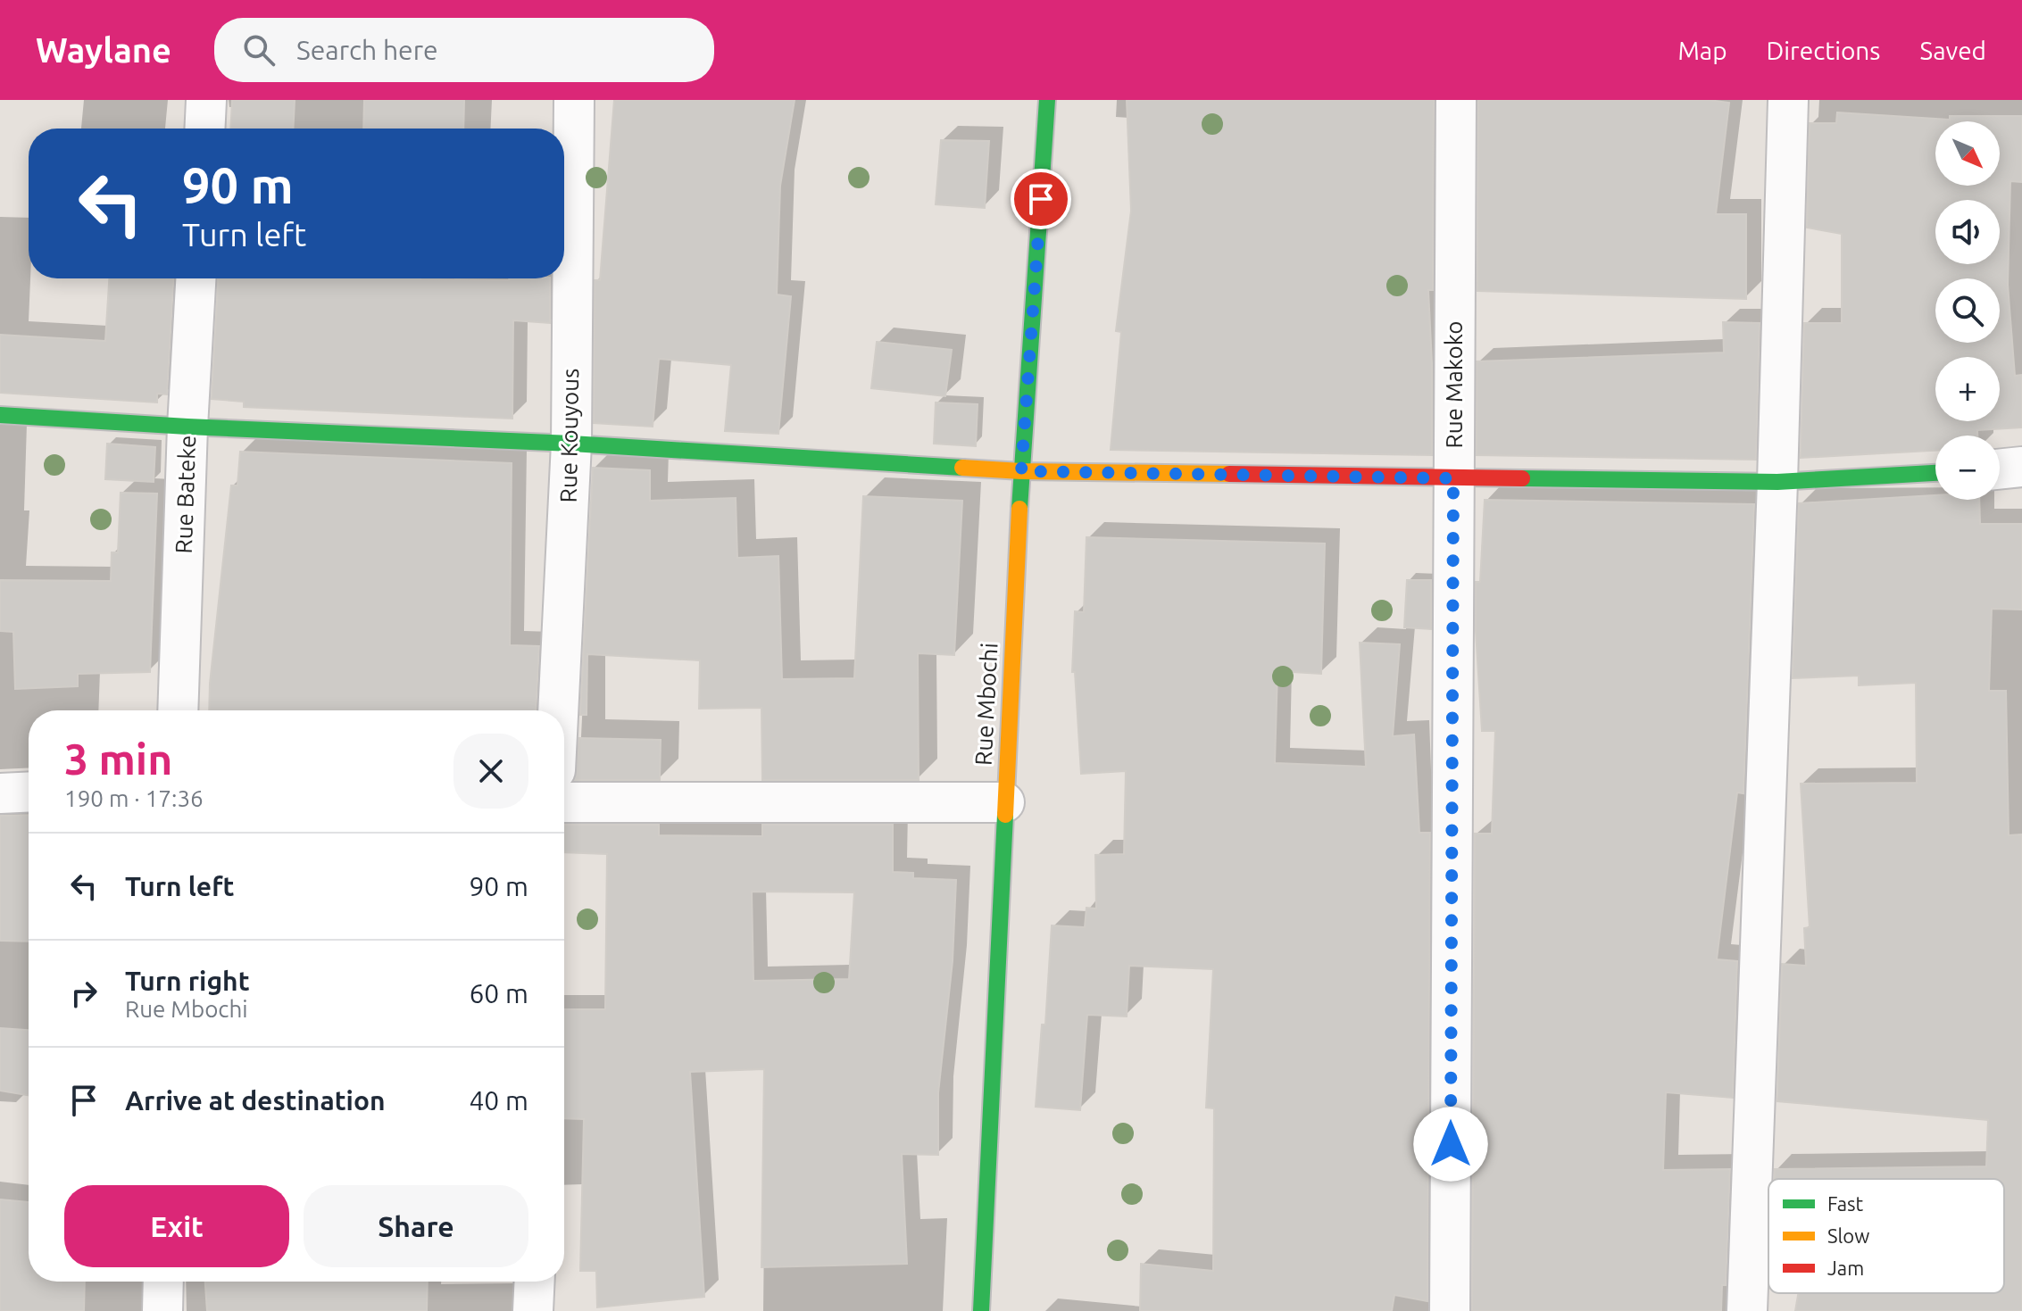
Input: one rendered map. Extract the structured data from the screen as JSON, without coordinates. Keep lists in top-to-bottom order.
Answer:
{
  "streets": {
    "street": [
      "Rue Makoko",
      "Rue Kouyous",
      "Rue Bateke",
      "Rue Mbochi"
    ]
  },
  "legend": ["Fast", "Slow", "Jam"],
  "north": "bottom right",
  "page": {
    "header": "Waylane",
    "search": "Search here",
    "nav": ["Map", "Directions", "Saved"],
    "map_buttons": ["+", "−"],
    "turn": ["90 m", "Turn left"],
    "heading": ["3 min", "190 m · 17:36"],
    "list": [
      {
        "name": "Turn left",
        "value": "90 m"
      },
      {
        "name": "Turn right",
        "note": "Rue Mbochi",
        "value": "60 m"
      },
      {
        "name": "Arrive at destination",
        "value": "40 m"
      }
    ],
    "buttons": ["Exit", "Share"]
  }
}
